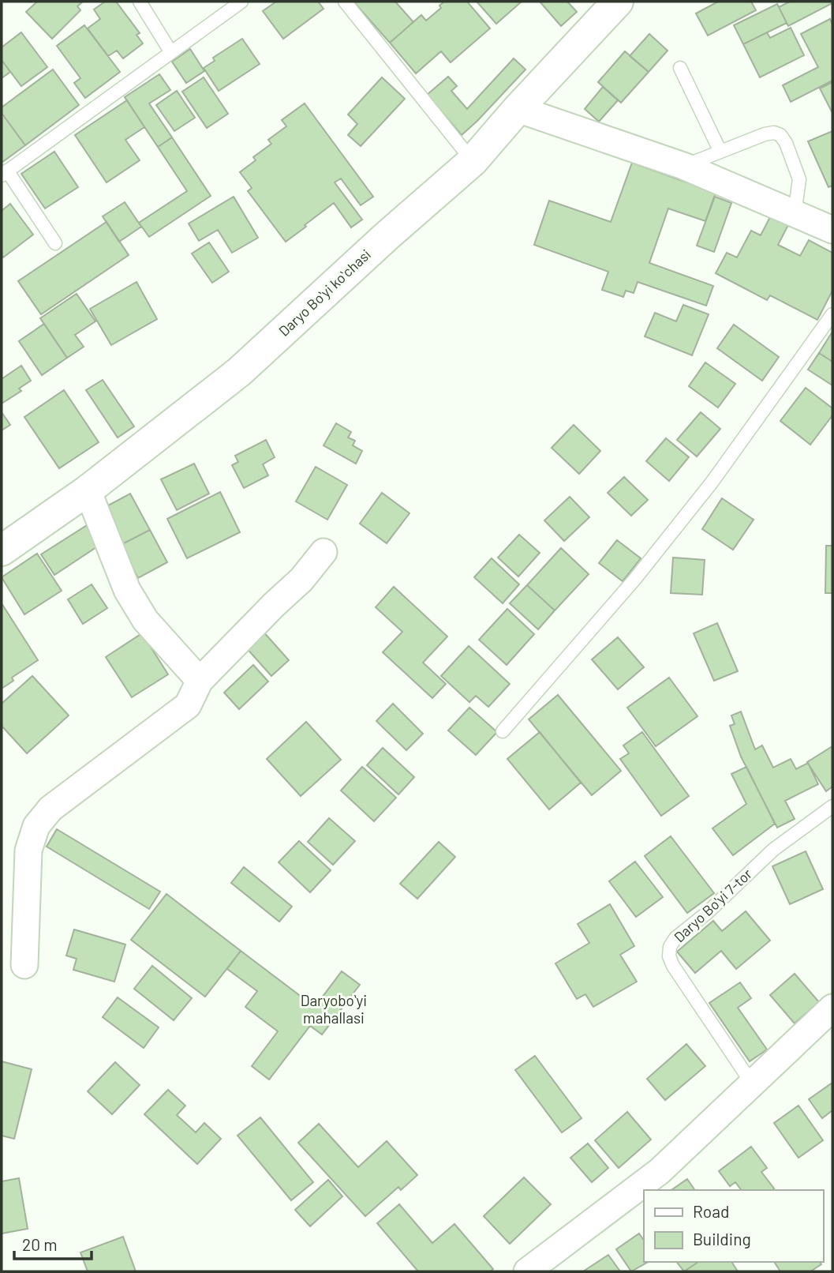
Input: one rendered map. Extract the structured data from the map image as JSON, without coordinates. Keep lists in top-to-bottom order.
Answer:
{
  "streets": {
    "street": ["Daryo Boʻyi koʻchasi"],
    "lane": ["Daryo Bo'yi 7-tor"]
  },
  "districts": ["Daryoboʻyi mahallasi"],
  "legend": ["Road", "Building"],
  "scale_bar": "20 m"
}
